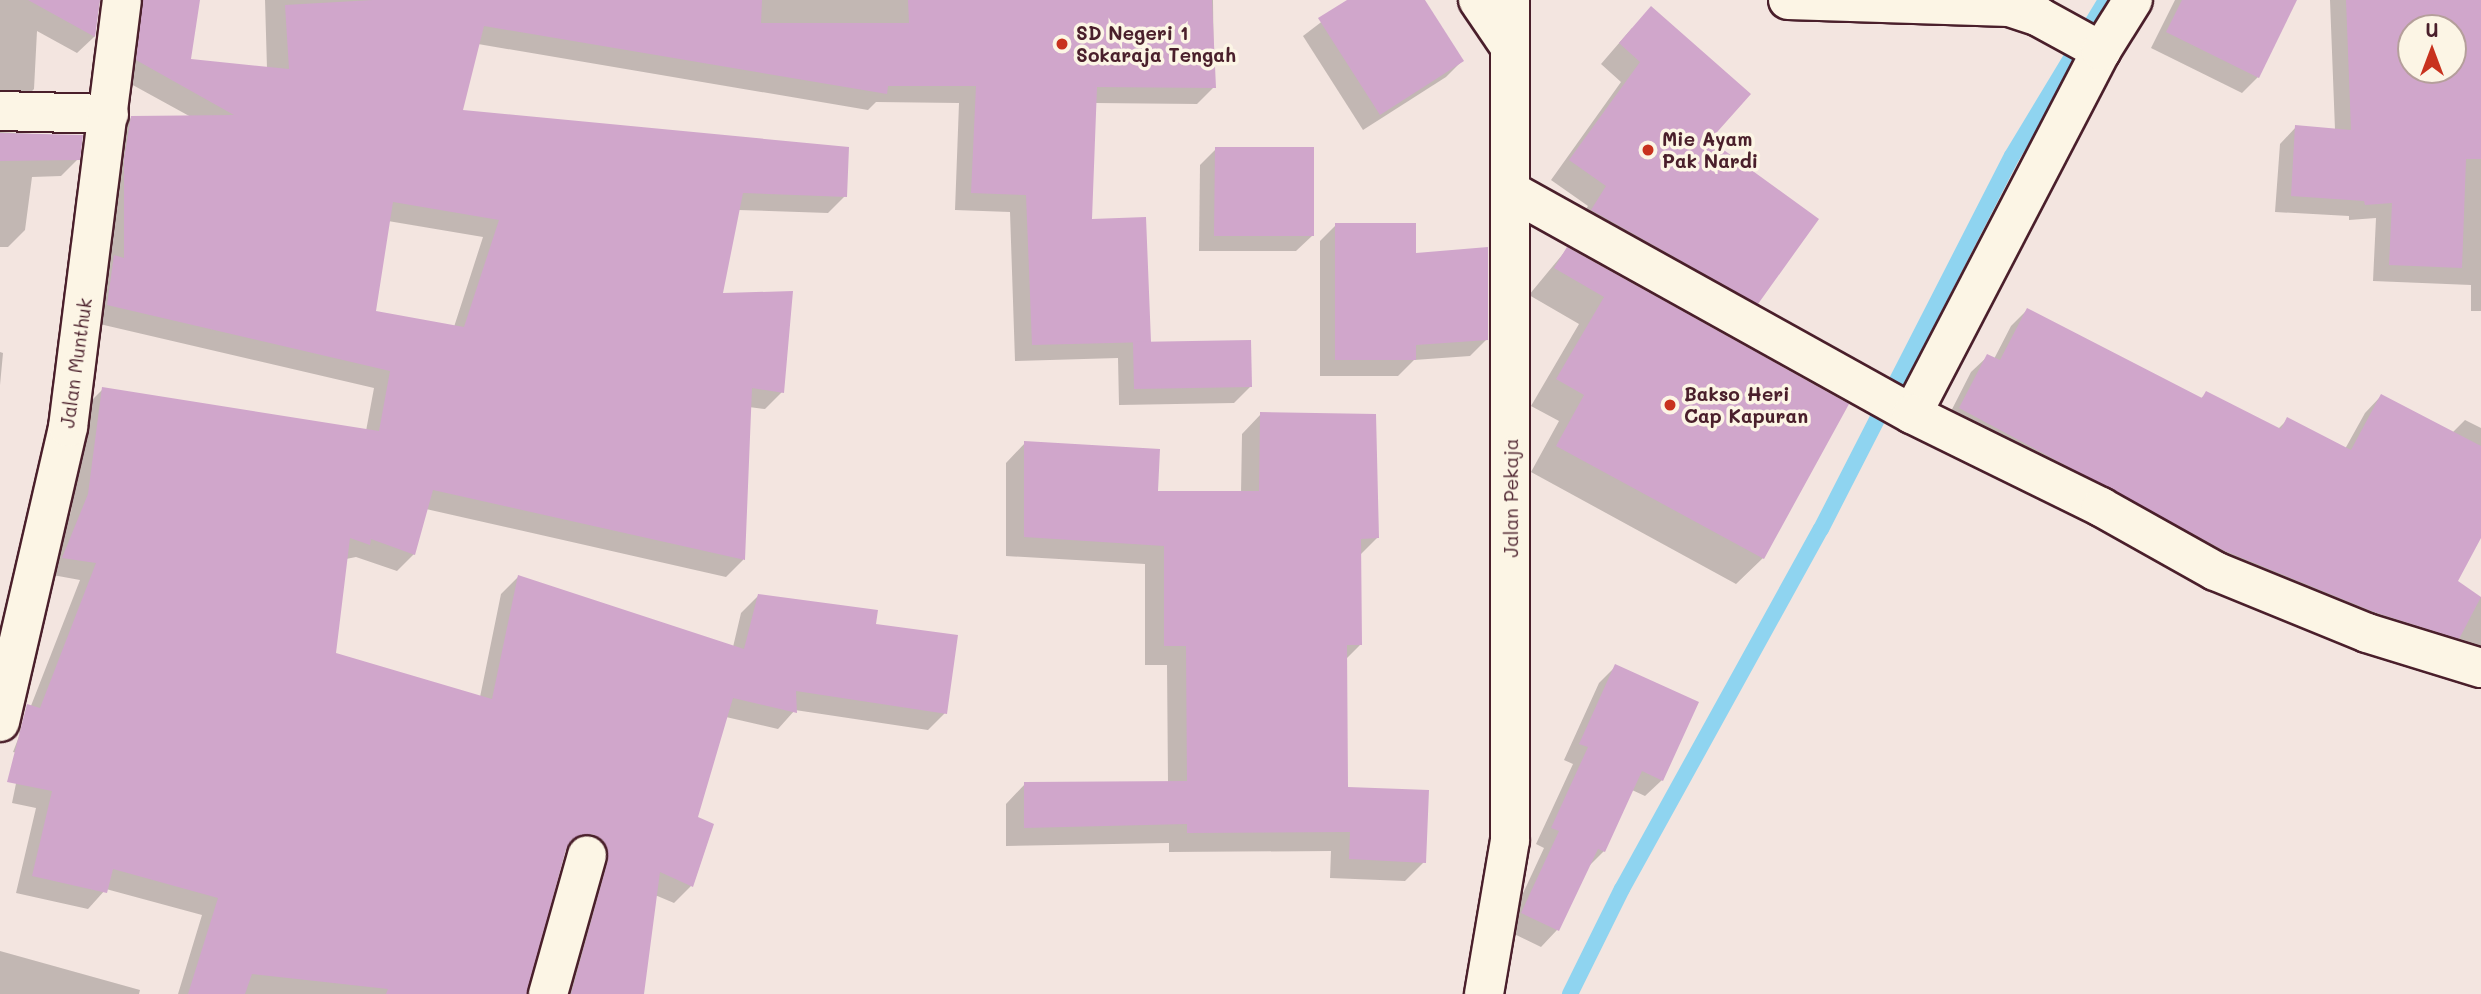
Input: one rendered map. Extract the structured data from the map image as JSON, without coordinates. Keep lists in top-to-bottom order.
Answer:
{
  "streets": {
    "street": ["Jalan Munthuk", "Jalan Pekaja"]
  },
  "places": ["SD Negeri 1 Sokaraja Tengah", "Mie Ayam Pak Nardi", "Bakso Heri Cap Kapuran"],
  "north": "top"
}
